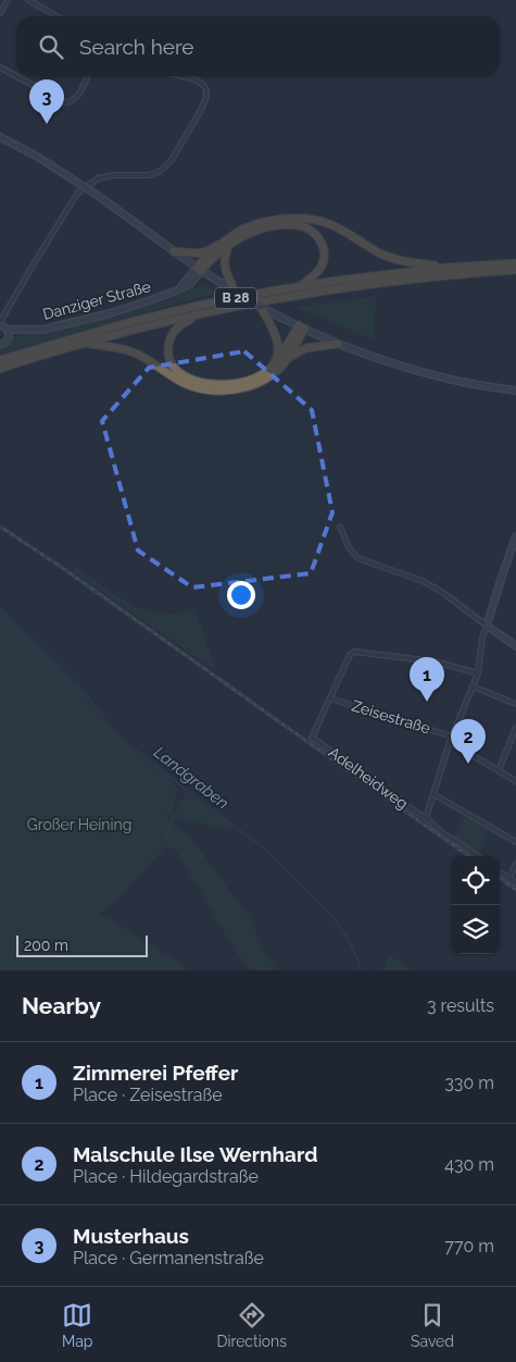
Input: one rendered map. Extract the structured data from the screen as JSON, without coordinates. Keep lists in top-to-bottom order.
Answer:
{
  "streets": {
    "highway": ["B 28"],
    "main road": ["Danziger Straße"],
    "street": ["Zeisestraße", "Adelheidweg"]
  },
  "crossings": [
    ["Zeisestraße", "Adelheidweg"]
  ],
  "water": ["Landgraben"],
  "parks": ["Großer Heining"],
  "scale_bar": "200 m",
  "page": {
    "search": "Search here",
    "pins": ["3", "1", "2"],
    "scale": "200 m",
    "heading": ["Nearby", "3 results"],
    "list": [
      {
        "mark": "1",
        "name": "Zimmerei Pfeffer",
        "note": "Place · Zeisestraße",
        "value": "330 m"
      },
      {
        "mark": "2",
        "name": "Malschule Ilse Wernhard",
        "note": "Place · Hildegardstraße",
        "value": "430 m"
      },
      {
        "mark": "3",
        "name": "Musterhaus",
        "note": "Place · Germanenstraße",
        "value": "770 m"
      }
    ],
    "nav": ["Map", "Directions", "Saved"]
  }
}
